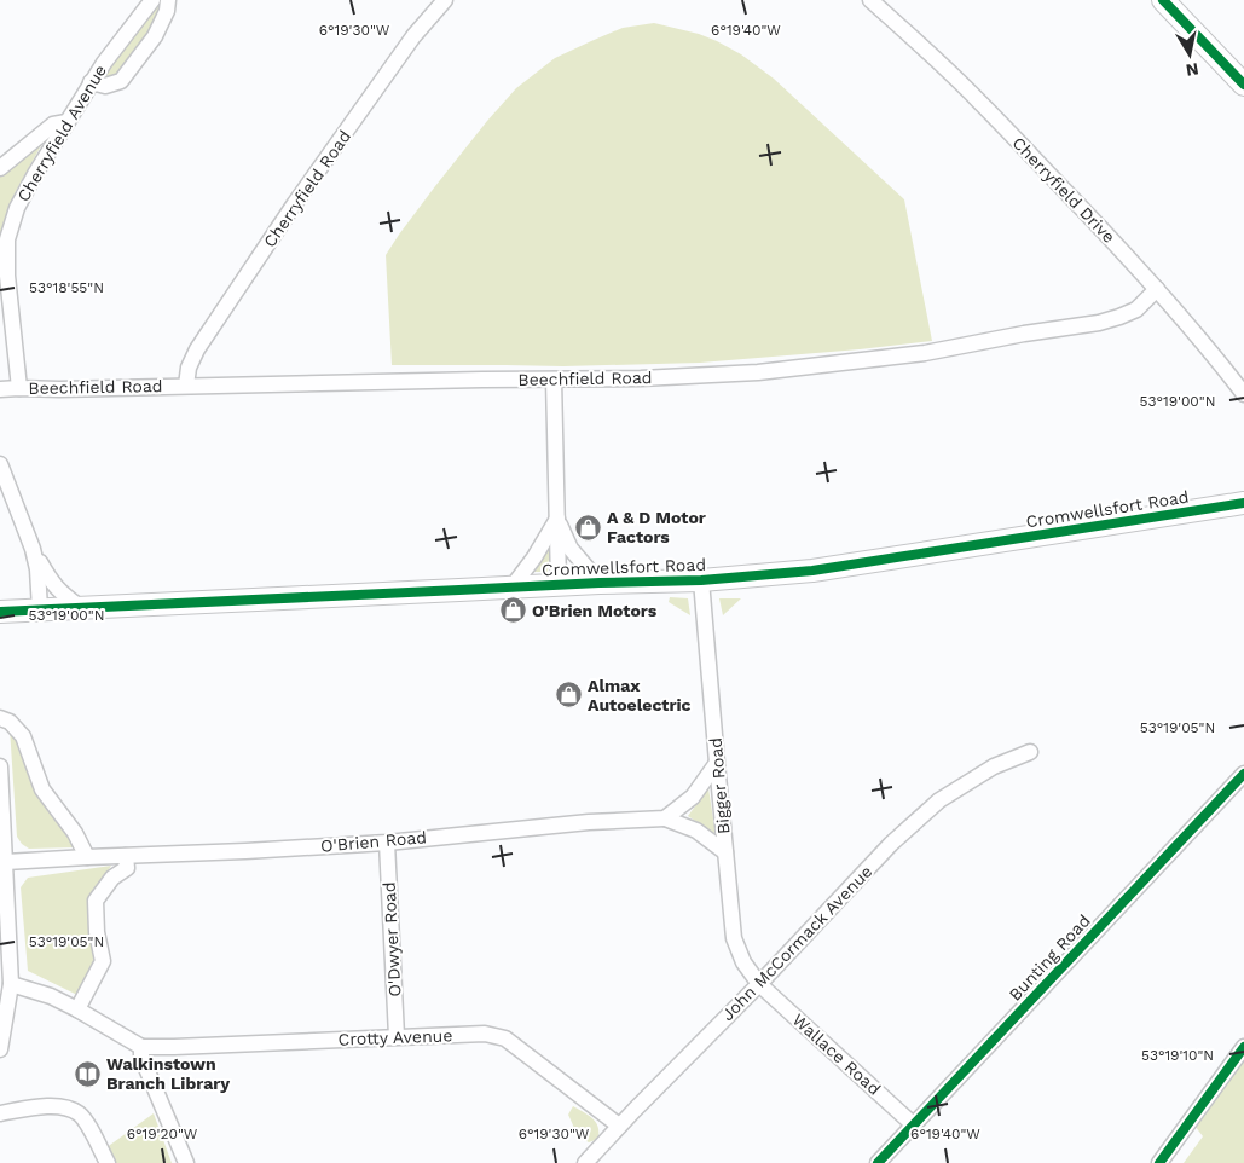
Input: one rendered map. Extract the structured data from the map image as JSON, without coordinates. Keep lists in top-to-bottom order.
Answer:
{
  "streets": {
    "main road": ["Cromwellsfort Road"],
    "street": [
      "Cherryfield Avenue",
      "Cherryfield Road",
      "Cherryfield Drive",
      "Beechfield Road",
      "Bigger Road",
      "O'Brien Road",
      "O'Dwyer Road",
      "John McCormack Avenue",
      "Bunting Road",
      "Crotty Avenue",
      "Wallace Road"
    ]
  },
  "crossings": [
    ["Cherryfield Avenue", "Beechfield Road"],
    ["Cherryfield Road", "Beechfield Road"],
    ["Cherryfield Drive", "Beechfield Road"],
    ["Cromwellsfort Road", "Bigger Road"],
    ["Bigger Road", "John McCormack Avenue"],
    ["Bigger Road", "Wallace Road"],
    ["O'Brien Road", "O'Dwyer Road"],
    ["O'Dwyer Road", "Crotty Avenue"],
    ["John McCormack Avenue", "Crotty Avenue"],
    ["John McCormack Avenue", "Wallace Road"],
    ["Bunting Road", "Wallace Road"]
  ],
  "places": {
    "shop": ["A & D Motor Factors", "O'Brien Motors", "Almax Autoelectric"],
    "library": ["Walkinstown Branch Library"]
  },
  "north": "bottom",
  "coordinates": [
    "6°19'30\"W",
    "6°19'40\"W",
    "53°18'55\"N",
    "53°19'00\"N",
    "53°19'05\"N",
    "53°19'10\"N",
    "6°19'20\"W"
  ]
}
